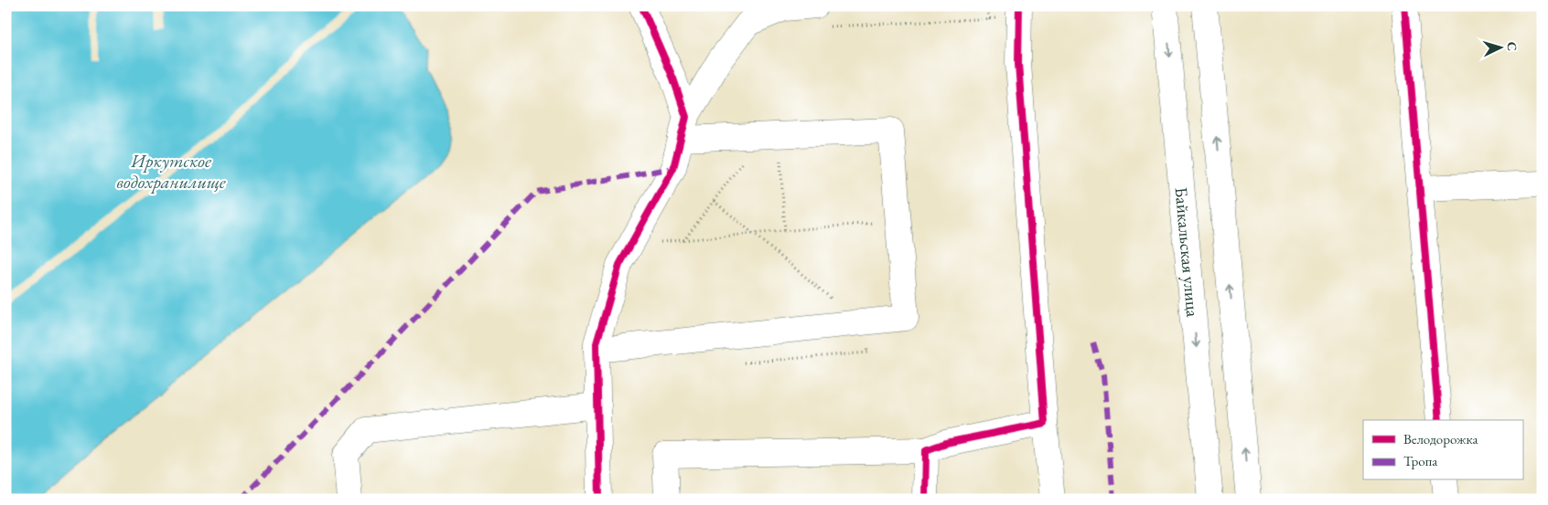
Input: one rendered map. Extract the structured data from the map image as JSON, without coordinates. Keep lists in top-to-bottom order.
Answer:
{
  "streets": {
    "street": ["Байкальская улица"]
  },
  "water": ["Иркутское водохранилище"],
  "legend": ["Велодорожка", "Тропа"],
  "north": "right"
}
